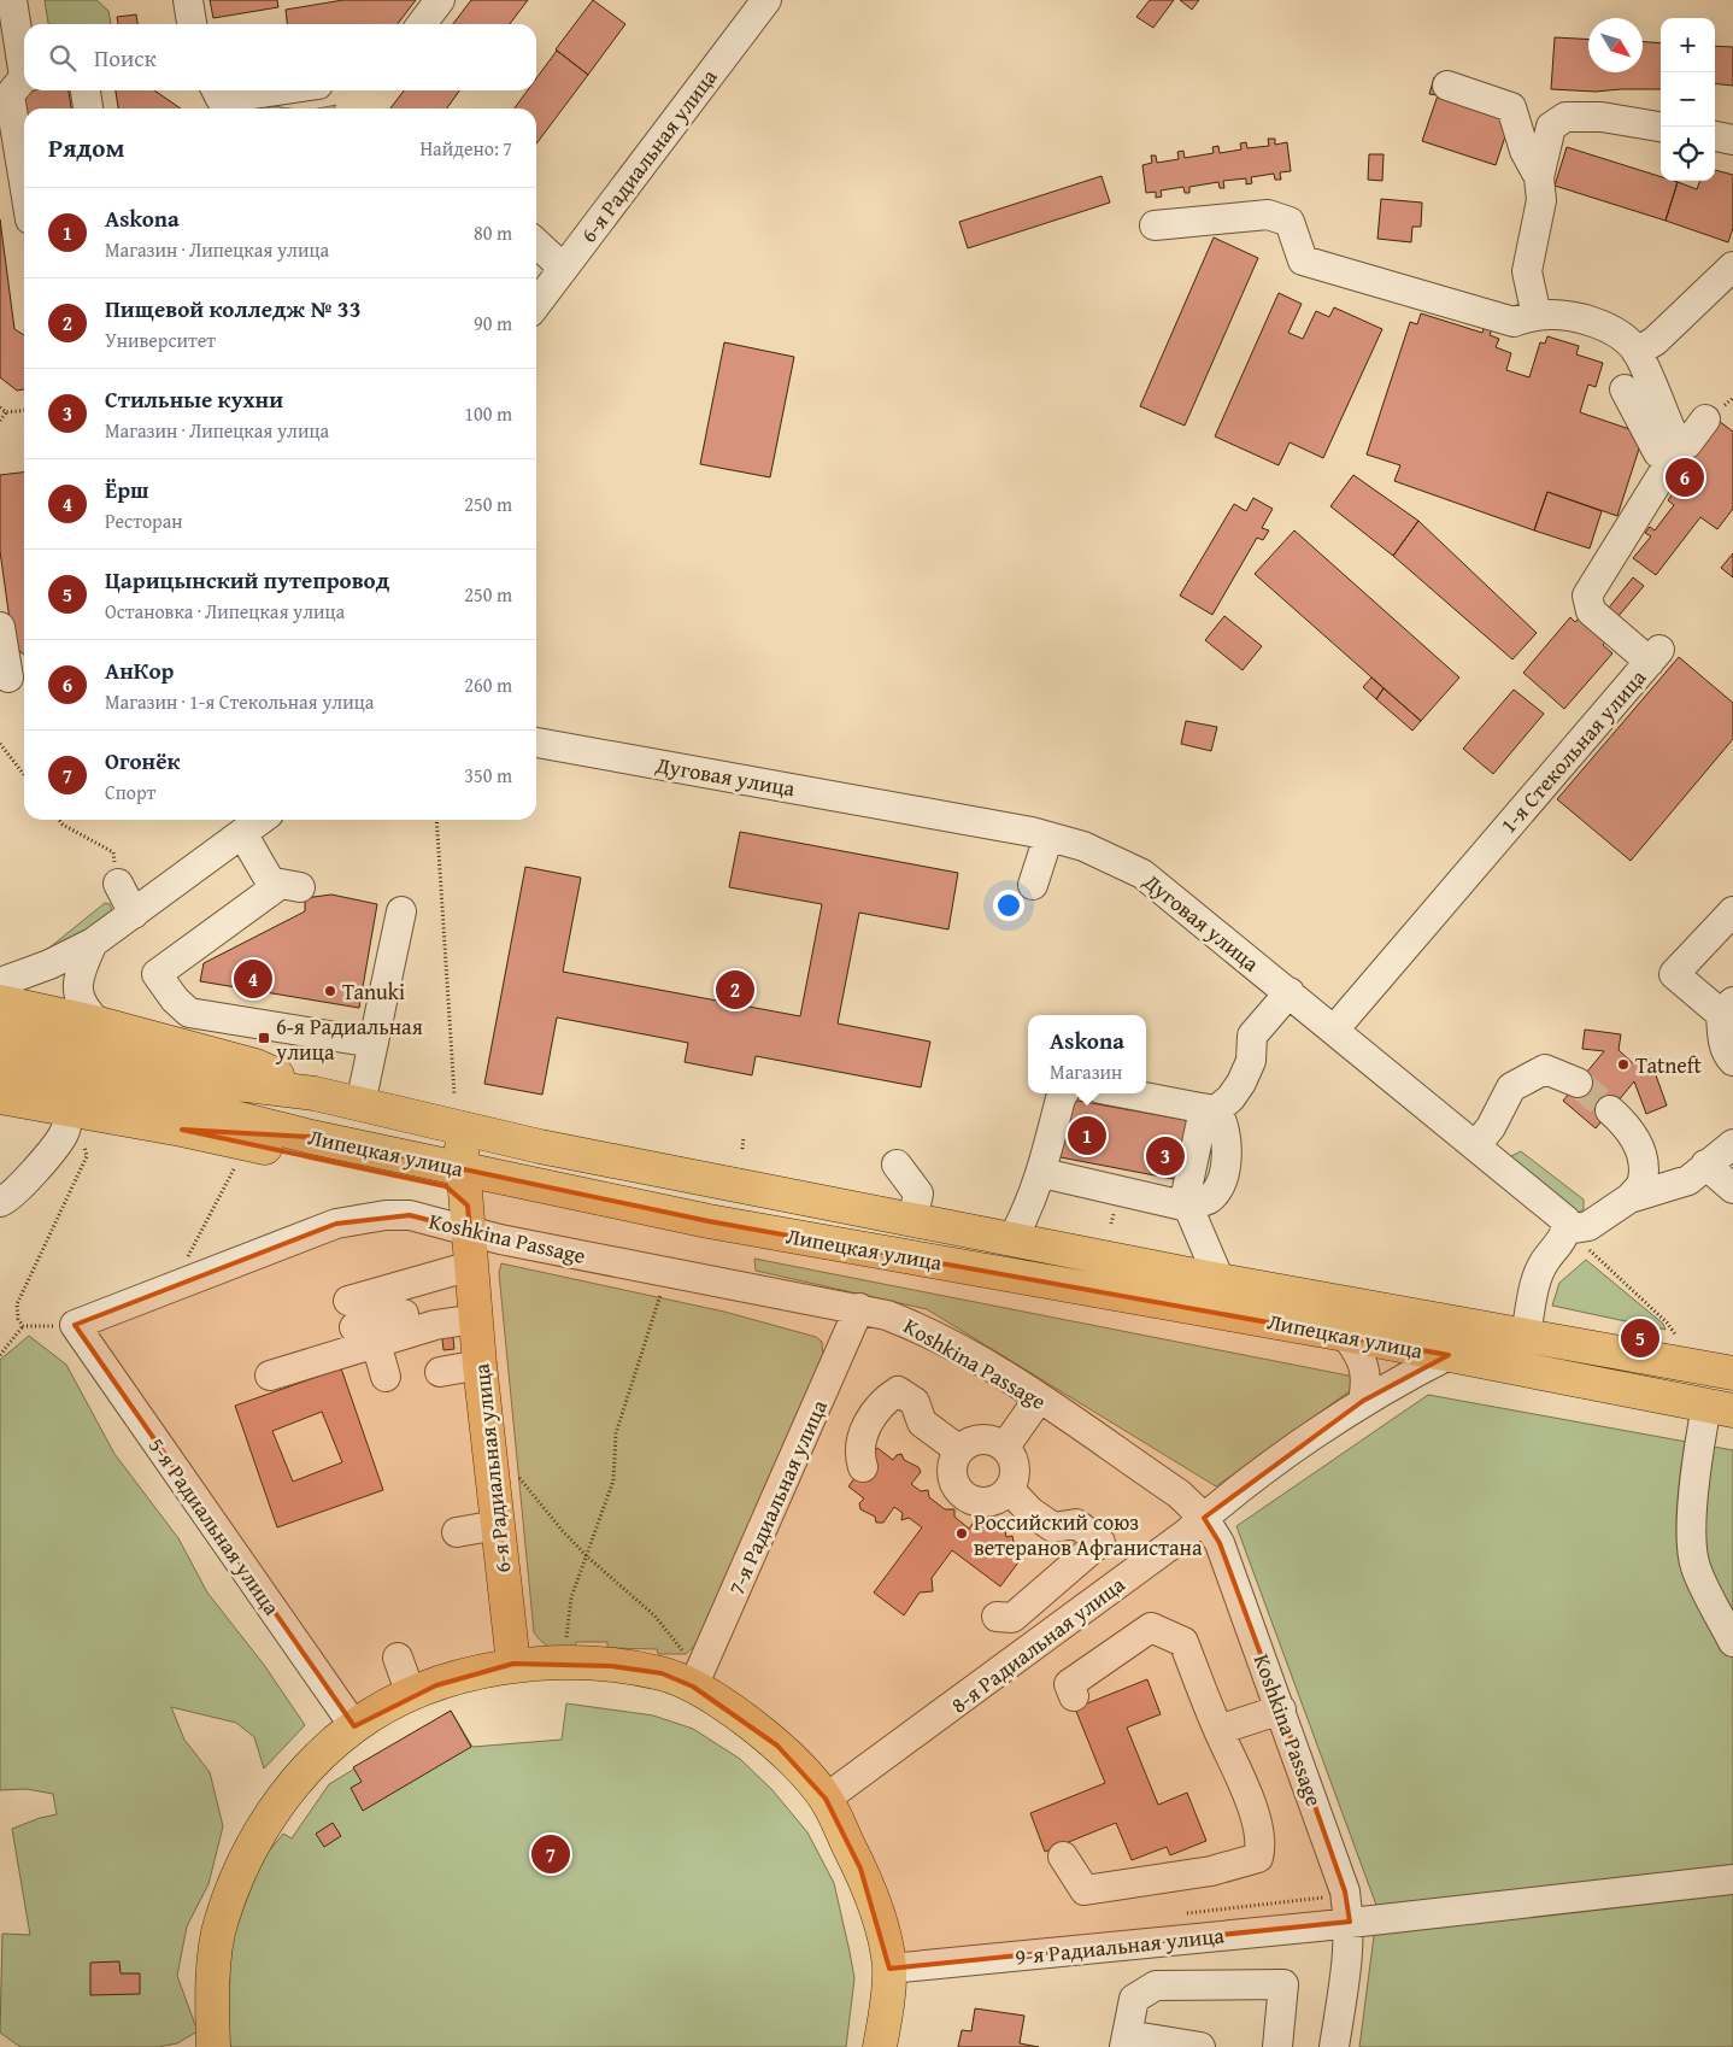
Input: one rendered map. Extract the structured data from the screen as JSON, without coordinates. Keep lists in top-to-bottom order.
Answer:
{
  "streets": {
    "main road": ["6-я Радиальная улица", "Липецкая улица"],
    "street": [
      "1-я Стекольная улица",
      "Дуговая улица",
      "Koshkina Passage",
      "7-я Радиальная улица",
      "5-я Радиальная улица",
      "8-я Радиальная улица",
      "9-я Радиальная улица"
    ]
  },
  "crossings": [
    ["6-я Радиальная улица", "Липецкая улица"],
    ["6-я Радиальная улица", "Koshkina Passage"],
    ["1-я Стекольная улица", "Дуговая улица"],
    ["Липецкая улица", "8-я Радиальная улица"],
    ["Koshkina Passage", "7-я Радиальная улица"],
    ["Koshkina Passage", "5-я Радиальная улица"],
    ["Koshkina Passage", "8-я Радиальная улица"],
    ["Koshkina Passage", "9-я Радиальная улица"]
  ],
  "places": {
    "other": ["Tanuki", "Tatneft", "Российский союз ветеранов Афганистана"],
    "transit": ["6-я Радиальная улица"]
  },
  "north": "bottom right",
  "page": {
    "map_buttons": ["+", "−"],
    "search": "Поиск",
    "heading": ["Рядом", "Найдено: 7"],
    "list": [
      {
        "mark": "1",
        "name": "Askona",
        "note": "Магазин · Липецкая улица",
        "value": "80 m"
      },
      {
        "mark": "2",
        "name": "Пищевой колледж № 33",
        "note": "Университет",
        "value": "90 m"
      },
      {
        "mark": "3",
        "name": "Стильные кухни",
        "note": "Магазин · Липецкая улица",
        "value": "100 m"
      },
      {
        "mark": "4",
        "name": "Ёрш",
        "note": "Ресторан",
        "value": "250 m"
      },
      {
        "mark": "5",
        "name": "Царицынский путепровод",
        "note": "Остановка · Липецкая улица",
        "value": "250 m"
      },
      {
        "mark": "6",
        "name": "АнКор",
        "note": "Магазин · 1-я Стекольная улица",
        "value": "260 m"
      },
      {
        "mark": "7",
        "name": "Огонёк",
        "note": "Спорт",
        "value": "350 m"
      }
    ],
    "pins": [
      "6",
      "4",
      "2",
      "1",
      "3",
      "5",
      "7"
    ],
    "popup": ["Askona", "Магазин"]
  }
}
